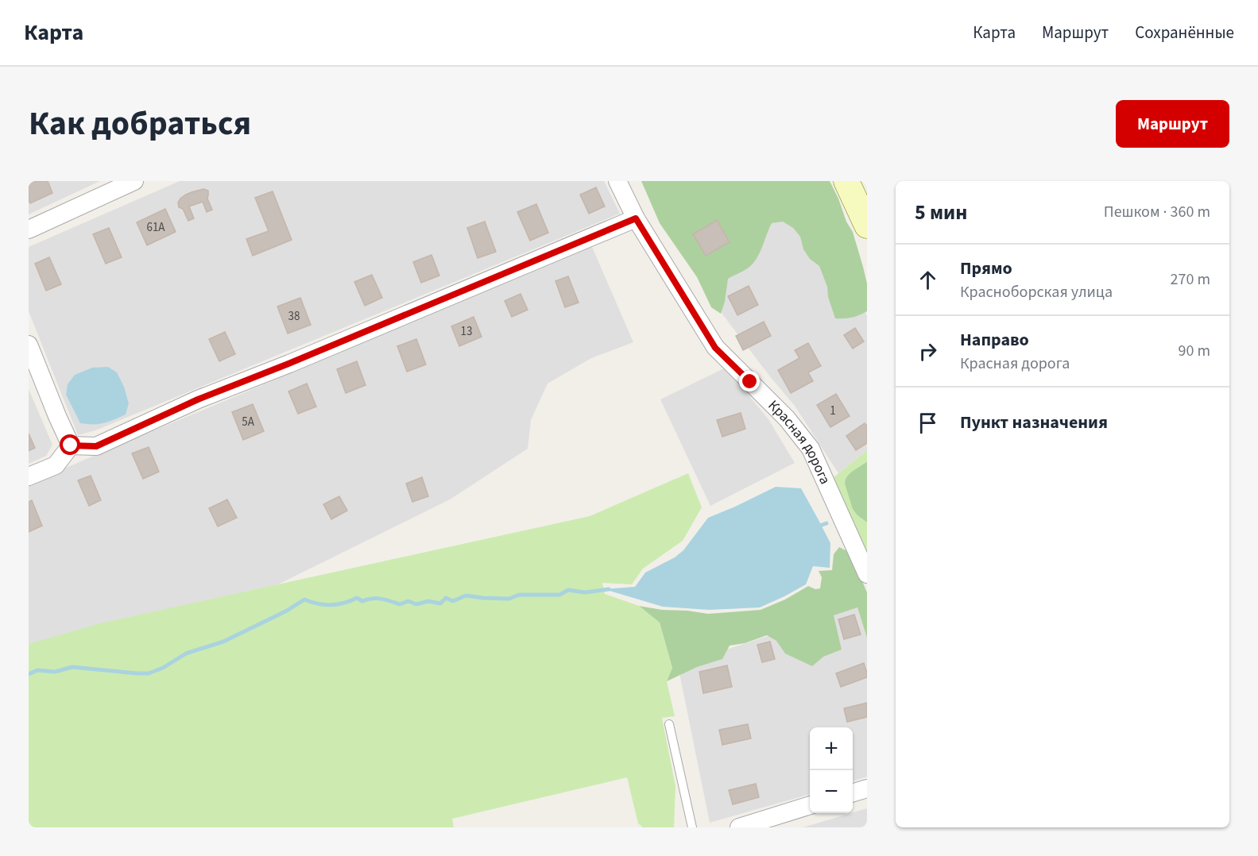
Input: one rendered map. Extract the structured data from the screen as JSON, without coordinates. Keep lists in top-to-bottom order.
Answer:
{
  "streets": {
    "street": ["Красная дорога"]
  },
  "house_numbers": [
    "61А",
    "38",
    "13",
    "1",
    "5А"
  ],
  "page": {
    "header": "Карта",
    "nav": ["Карта", "Маршрут", "Сохранённые"],
    "title": "Как добраться",
    "buttons": "Маршрут",
    "heading": ["5 мин", "Пешком · 360 m"],
    "list": [
      ["Прямо", "Красноборская улица", "270 m"],
      ["Направо", "Красная дорога", "90 m"],
      "Пункт назначения"
    ],
    "map_buttons": ["+", "−"]
  }
}
